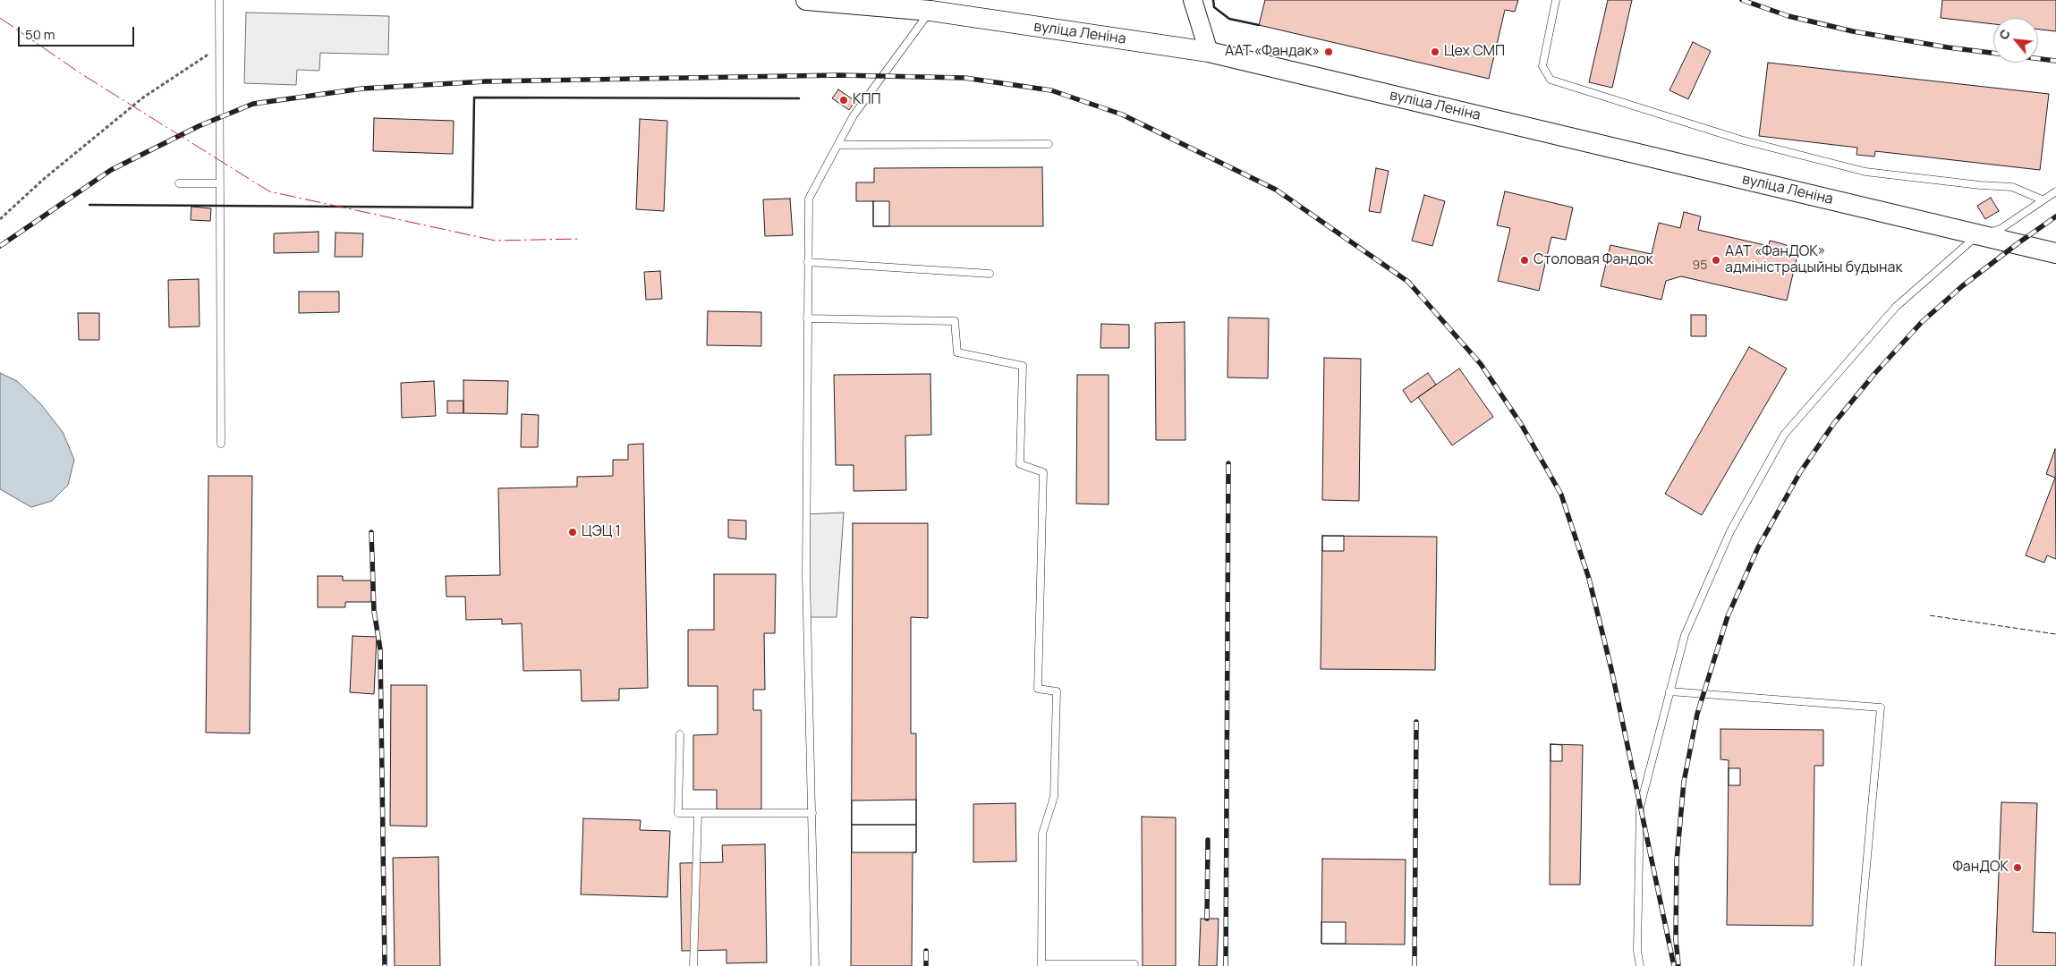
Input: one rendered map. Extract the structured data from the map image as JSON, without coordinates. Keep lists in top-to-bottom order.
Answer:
{
  "streets": {
    "main road": ["вуліца Леніна"]
  },
  "places": [
    "ААТ «Фандак»",
    "Цех СМП",
    "КПП",
    "Столовая Фандок",
    "ААТ «ФанДОК» адміністрацыйны будынак",
    "ЦЭЦ 1",
    "ФанДОК"
  ],
  "house_numbers": ["95"],
  "scale_bar": "50 m",
  "north": "top left"
}
